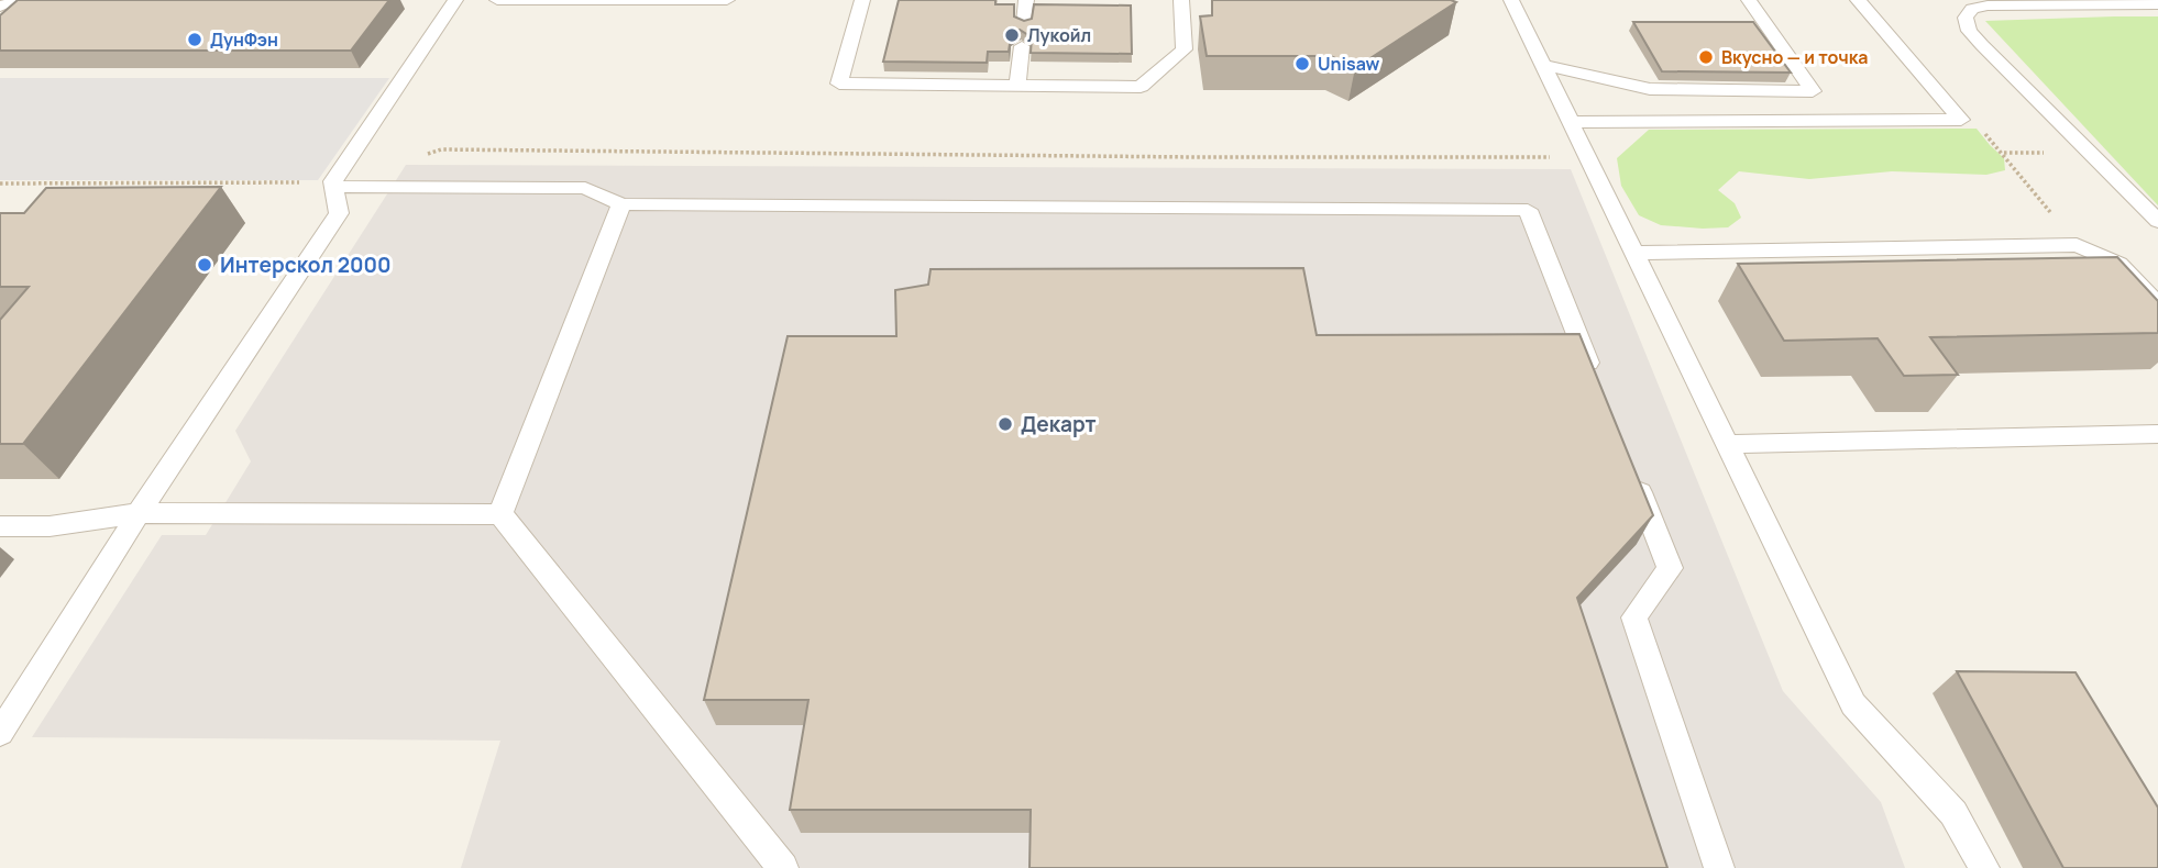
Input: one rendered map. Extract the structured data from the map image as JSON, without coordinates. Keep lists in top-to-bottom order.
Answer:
{
  "places": [
    "Лукойл",
    "ДунФэн",
    "Вкусно — и точка",
    "Unisaw",
    "Интерскол 2000",
    "Декарт"
  ]
}
